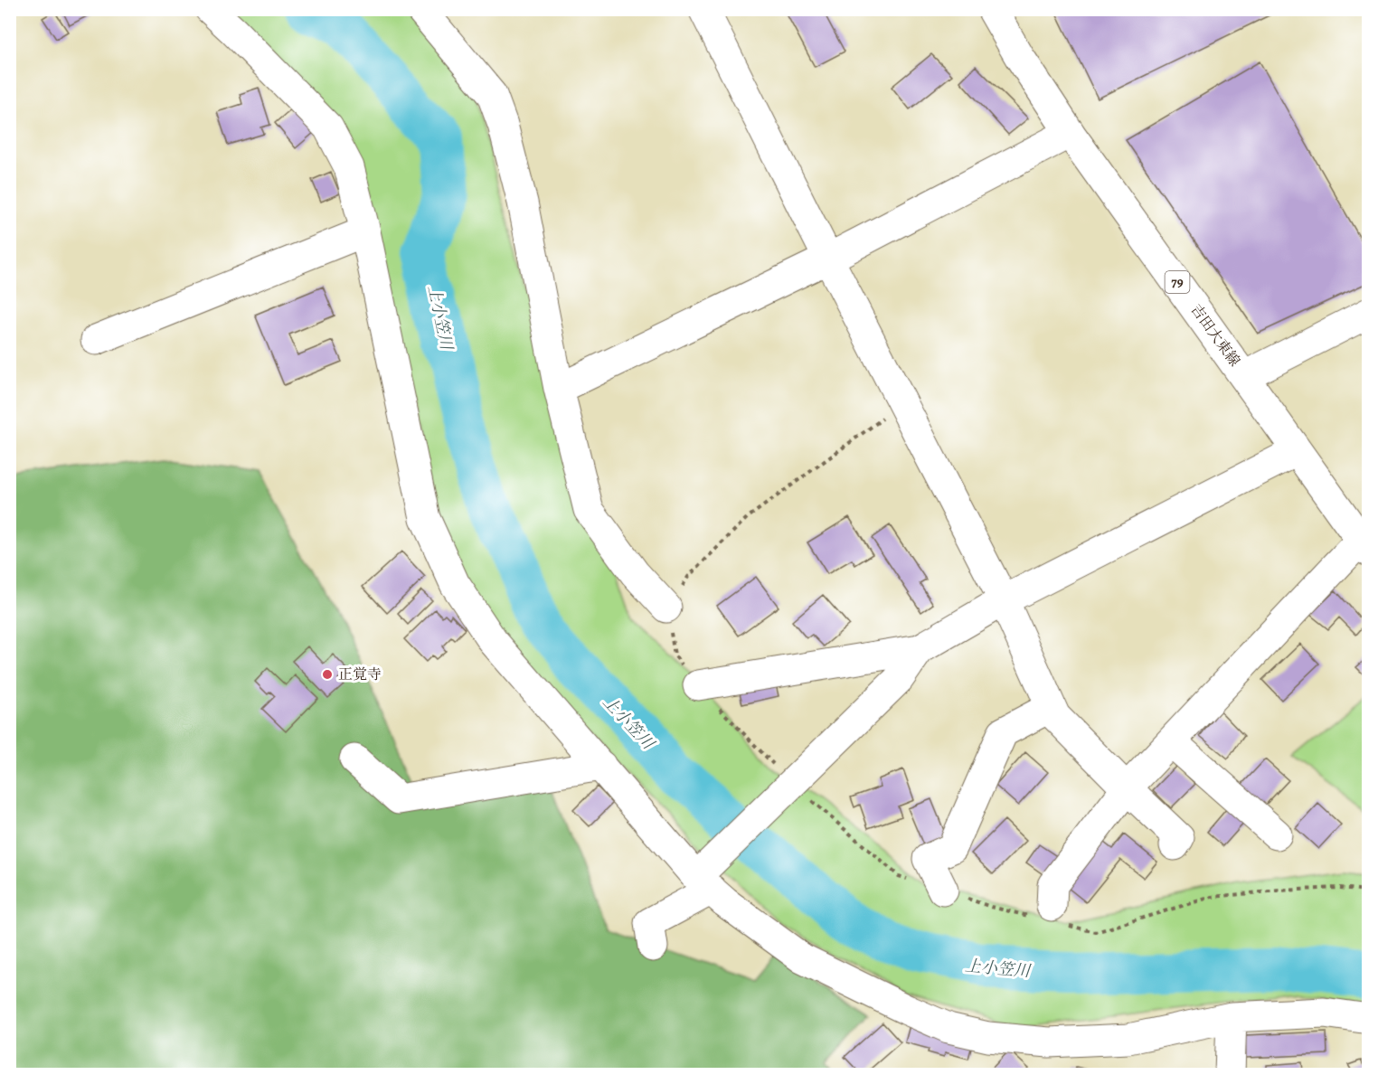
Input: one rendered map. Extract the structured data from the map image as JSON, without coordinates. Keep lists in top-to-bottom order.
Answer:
{
  "streets": {
    "street": ["79", "吉田大東線"]
  },
  "water": ["上小笠川"],
  "places": ["正覚寺"]
}
